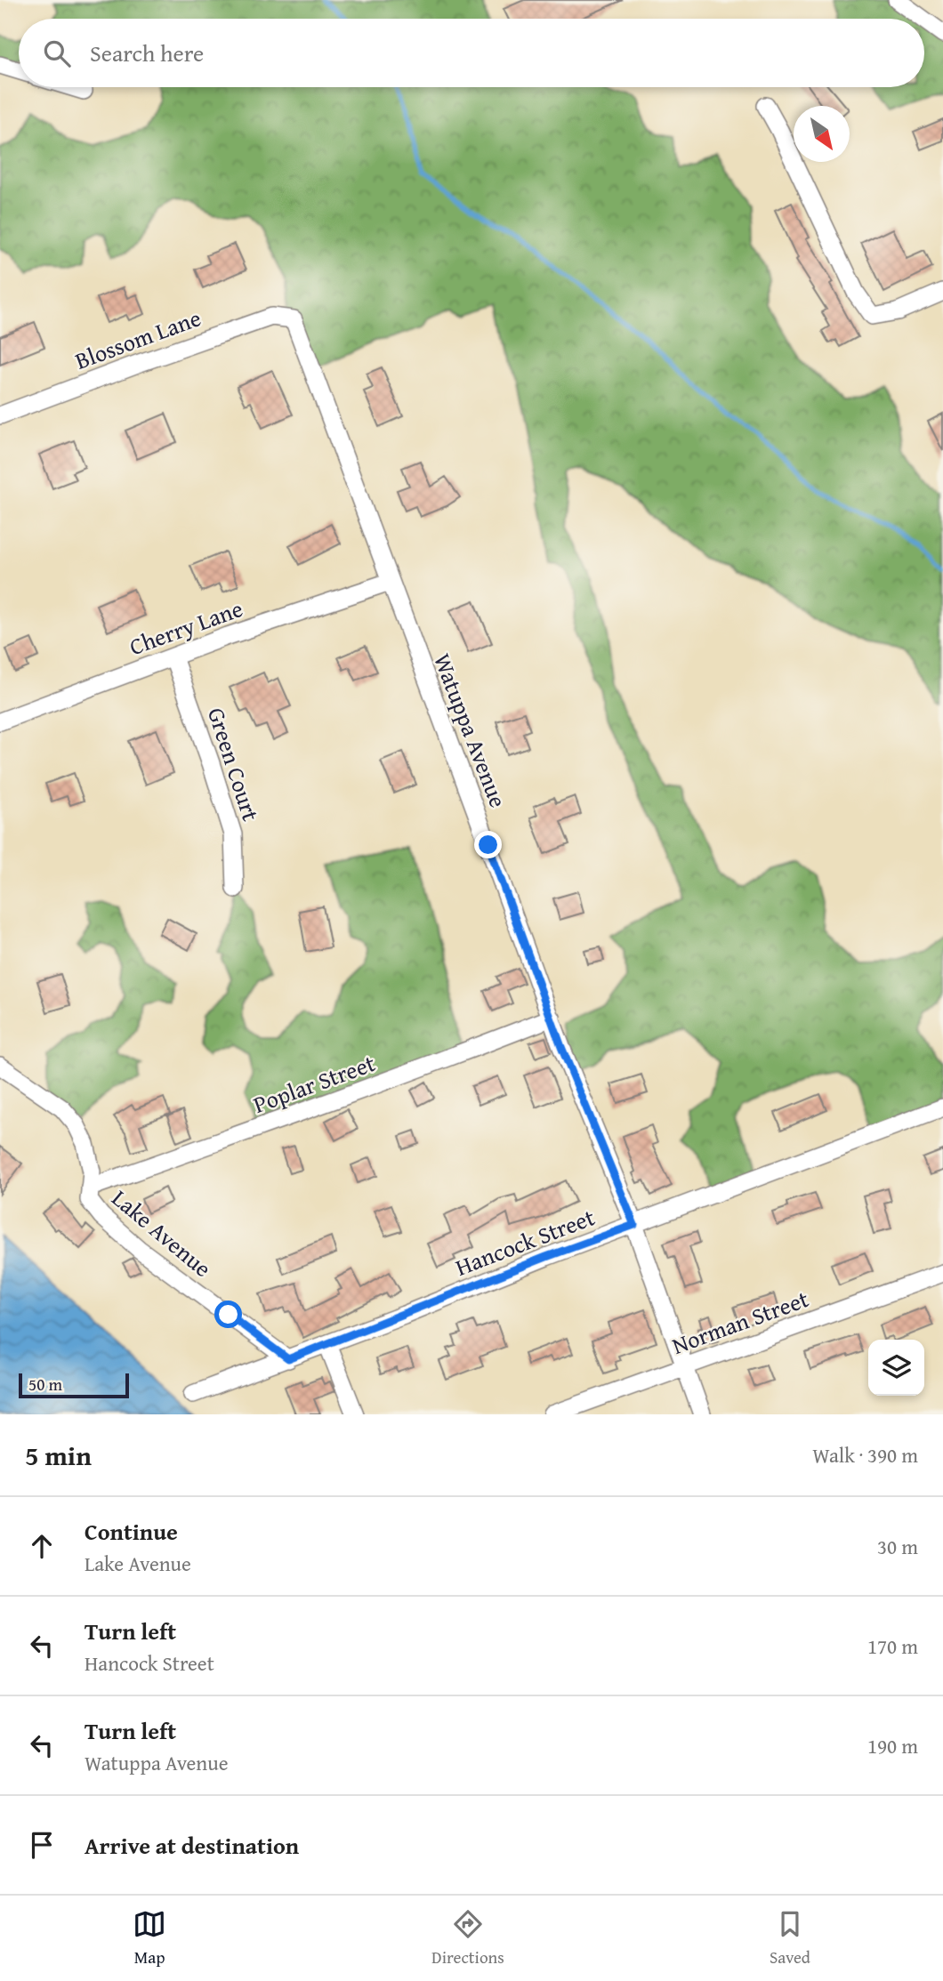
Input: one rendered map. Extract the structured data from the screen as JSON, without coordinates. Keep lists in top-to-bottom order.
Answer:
{
  "streets": {
    "street": [
      "Blossom Lane",
      "Cherry Lane",
      "Watuppa Avenue",
      "Green Court",
      "Poplar Street",
      "Lake Avenue",
      "Hancock Street",
      "Norman Street"
    ]
  },
  "crossings": [
    ["Blossom Lane", "Watuppa Avenue"],
    ["Cherry Lane", "Watuppa Avenue"],
    ["Cherry Lane", "Green Court"],
    ["Watuppa Avenue", "Poplar Street"],
    ["Watuppa Avenue", "Hancock Street"],
    ["Watuppa Avenue", "Norman Street"],
    ["Poplar Street", "Lake Avenue"],
    ["Lake Avenue", "Hancock Street"]
  ],
  "scale_bar": "50 m",
  "north": "bottom right",
  "page": {
    "search": "Search here",
    "scale": "50 m",
    "heading": ["5 min", "Walk · 390 m"],
    "list": [
      ["Continue", "Lake Avenue", "30 m"],
      ["Turn left", "Hancock Street", "170 m"],
      ["Turn left", "Watuppa Avenue", "190 m"],
      "Arrive at destination"
    ],
    "nav": ["Map", "Directions", "Saved"]
  }
}
